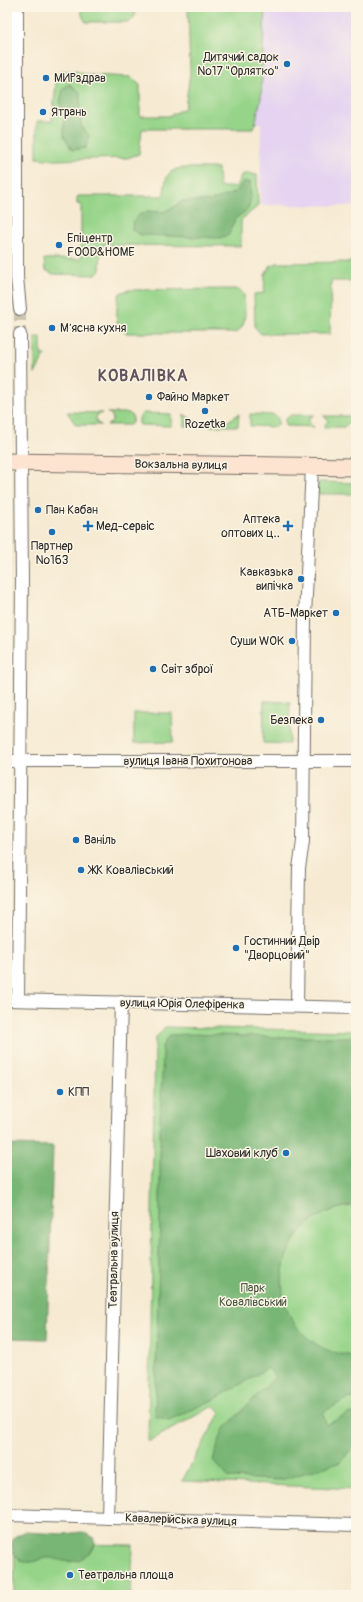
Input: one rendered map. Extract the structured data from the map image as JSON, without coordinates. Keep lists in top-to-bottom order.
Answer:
{
  "streets": {
    "main road": ["Вокзальна вулиця"],
    "street": [
      "вулиця Івана Похитонова",
      "вулиця Юрія Олефіренка",
      "Театральна вулиця",
      "Кавалерійська вулиця"
    ]
  },
  "crossings": [
    ["вулиця Юрія Олефіренка", "Театральна вулиця"],
    ["Театральна вулиця", "Кавалерійська вулиця"]
  ],
  "districts": ["КОВАЛІВКА"],
  "parks": ["Парк Ковалівський"],
  "places": {
    "other": [
      "Дитячий садок №17 \"Орлятко\"",
      "МИРздрав",
      "Ятрань",
      "Епіцентр FOOD&HOME",
      "Мʼясна кухня",
      "Файно Маркет",
      "Rozetka",
      "Пан Кабан",
      "Партнер №163",
      "Кавказька випічка",
      "АТБ-Маркет",
      "Суши WOK",
      "Світ зброї",
      "Безпека",
      "Ваніль",
      "ЖК Ковалівський",
      "Гостинний Двір \"Дворцовий\"",
      "КПП",
      "Шаховий клуб",
      "Театральна площа"
    ],
    "health": ["Мед-сервіс", "Аптека оптових ц‥"]
  }
}
